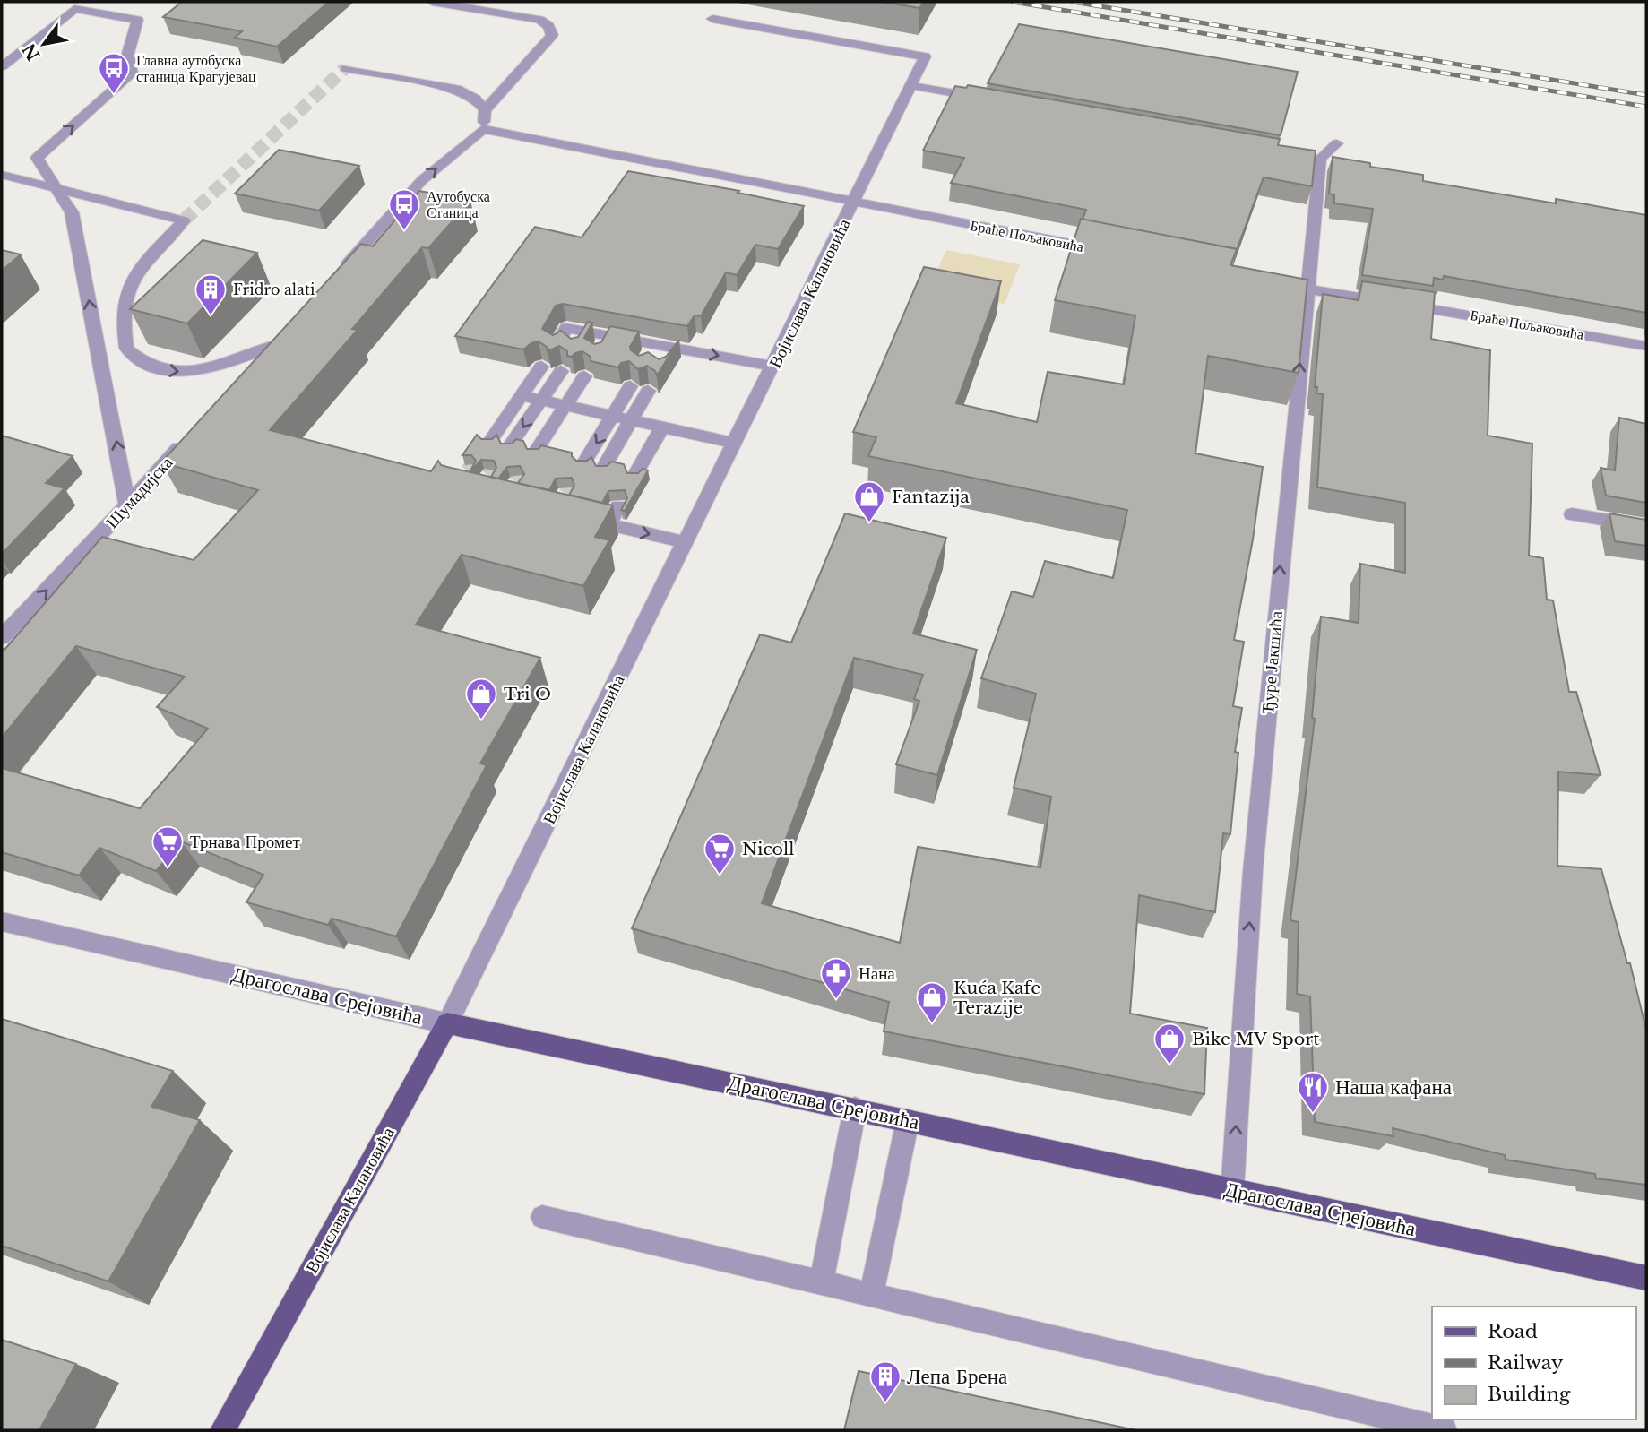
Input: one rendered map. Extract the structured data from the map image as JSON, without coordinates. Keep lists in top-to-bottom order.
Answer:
{
  "streets": {
    "main road": ["Војислава Калановића", "Драгослава Срејовића"],
    "street": ["Браће Пољаковића", "Шумадијска", "Ђуре Јакшића"]
  },
  "crossings": [
    ["Браће Пољаковића", "Војислава Калановића"],
    ["Браће Пољаковића", "Ђуре Јакшића"],
    ["Војислава Калановића", "Драгослава Срејовића"],
    ["Ђуре Јакшића", "Драгослава Срејовића"]
  ],
  "one_way": ["Шумадијска", "Ђуре Јакшића"],
  "places": {
    "bus stop": ["Главна аутобуска станица Крагујевац", "Аутобуска Станица"],
    "building": ["Fridro alati", "Лепа Брена"],
    "shop": [
      "Fantazija",
      "Tri O",
      "Kuća Kafe Terazije",
      "Bike MV Sport"
    ],
    "supermarket": ["Трнава Промет", "Nicoll"],
    "pharmacy": ["Нана"],
    "restaurant": ["Наша кафана"]
  },
  "legend": ["Road", "Railway", "Building"],
  "north": "bottom left"
}
